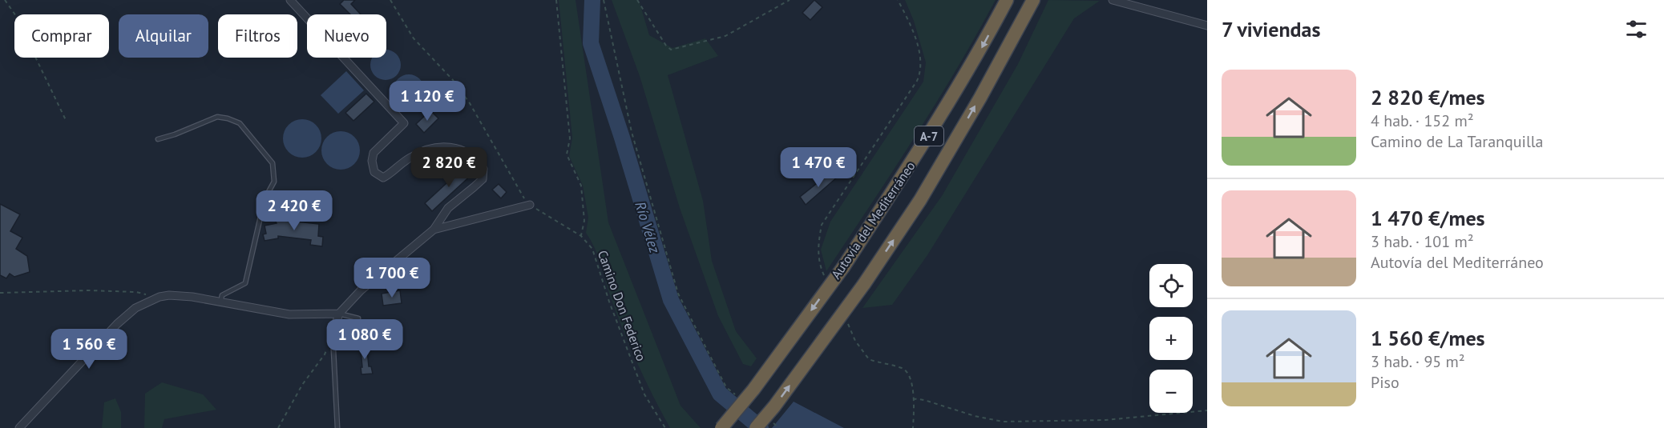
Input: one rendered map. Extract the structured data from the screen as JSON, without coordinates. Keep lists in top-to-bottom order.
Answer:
{
  "streets": {
    "highway": ["A-7", "Autovía del Mediterráneo"],
    "path": ["Camino Don Federico"]
  },
  "water": ["Río Vélez"],
  "page": {
    "heading": "7 viviendas",
    "chip": [
      "Comprar",
      "Alquilar",
      "Filtros",
      "Nuevo"
    ],
    "list": [
      {
        "name": "2 820 €/mes",
        "note": "4 hab. · 152 m² · Camino de La Taranquilla"
      },
      {
        "name": "1 470 €/mes",
        "note": "3 hab. · 101 m² · Autovía del Mediterráneo"
      },
      {
        "name": "1 560 €/mes",
        "note": "3 hab. · 95 m² · Piso"
      }
    ],
    "price": [
      "1 120 €",
      "2 820 €",
      "1 470 €",
      "2 420 €",
      "1 700 €",
      "1 080 €",
      "1 560 €"
    ],
    "map_buttons": ["+", "−"]
  }
}
